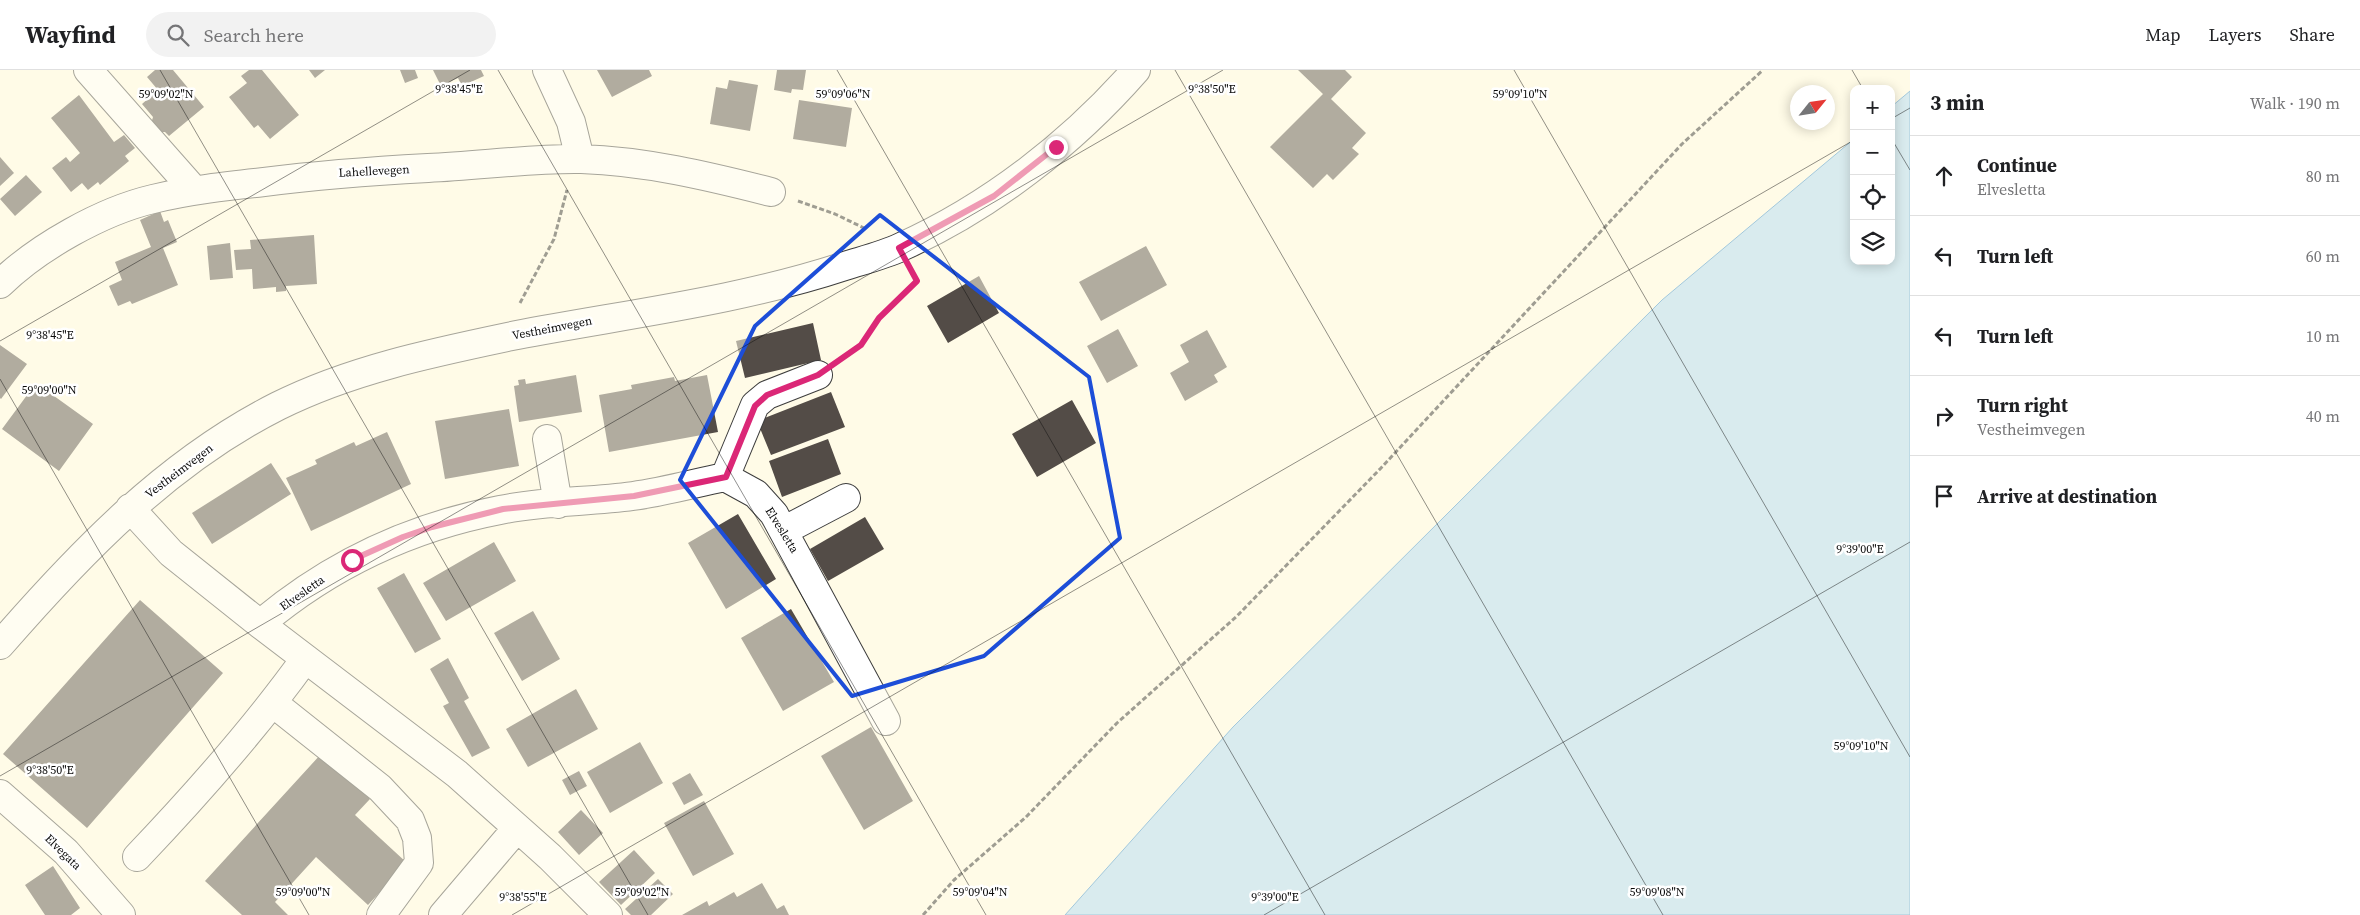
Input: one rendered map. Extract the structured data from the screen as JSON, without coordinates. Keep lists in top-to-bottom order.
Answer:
{
  "streets": {
    "street": [
      "Lahellevegen",
      "Vestheimvegen",
      "Elvesletta",
      "Elvegata"
    ]
  },
  "north": "top right",
  "page": {
    "header": "Wayfind",
    "search": "Search here",
    "nav": ["Map", "Layers", "Share"],
    "heading": ["3 min", "Walk · 190 m"],
    "map_buttons": ["+", "−"],
    "list": [
      ["Continue", "Elvesletta", "80 m"],
      ["Turn left", "60 m"],
      ["Turn left", "10 m"],
      ["Turn right", "Vestheimvegen", "40 m"],
      "Arrive at destination"
    ]
  },
  "coordinates": [
    "9°38'45\"E",
    "9°38'50\"E",
    "59°09'02\"N",
    "59°09'06\"N",
    "59°09'10\"N",
    "59°09'00\"N",
    "9°39'00\"E",
    "59°09'04\"N",
    "59°09'08\"N",
    "9°38'55\"E"
  ]
}
